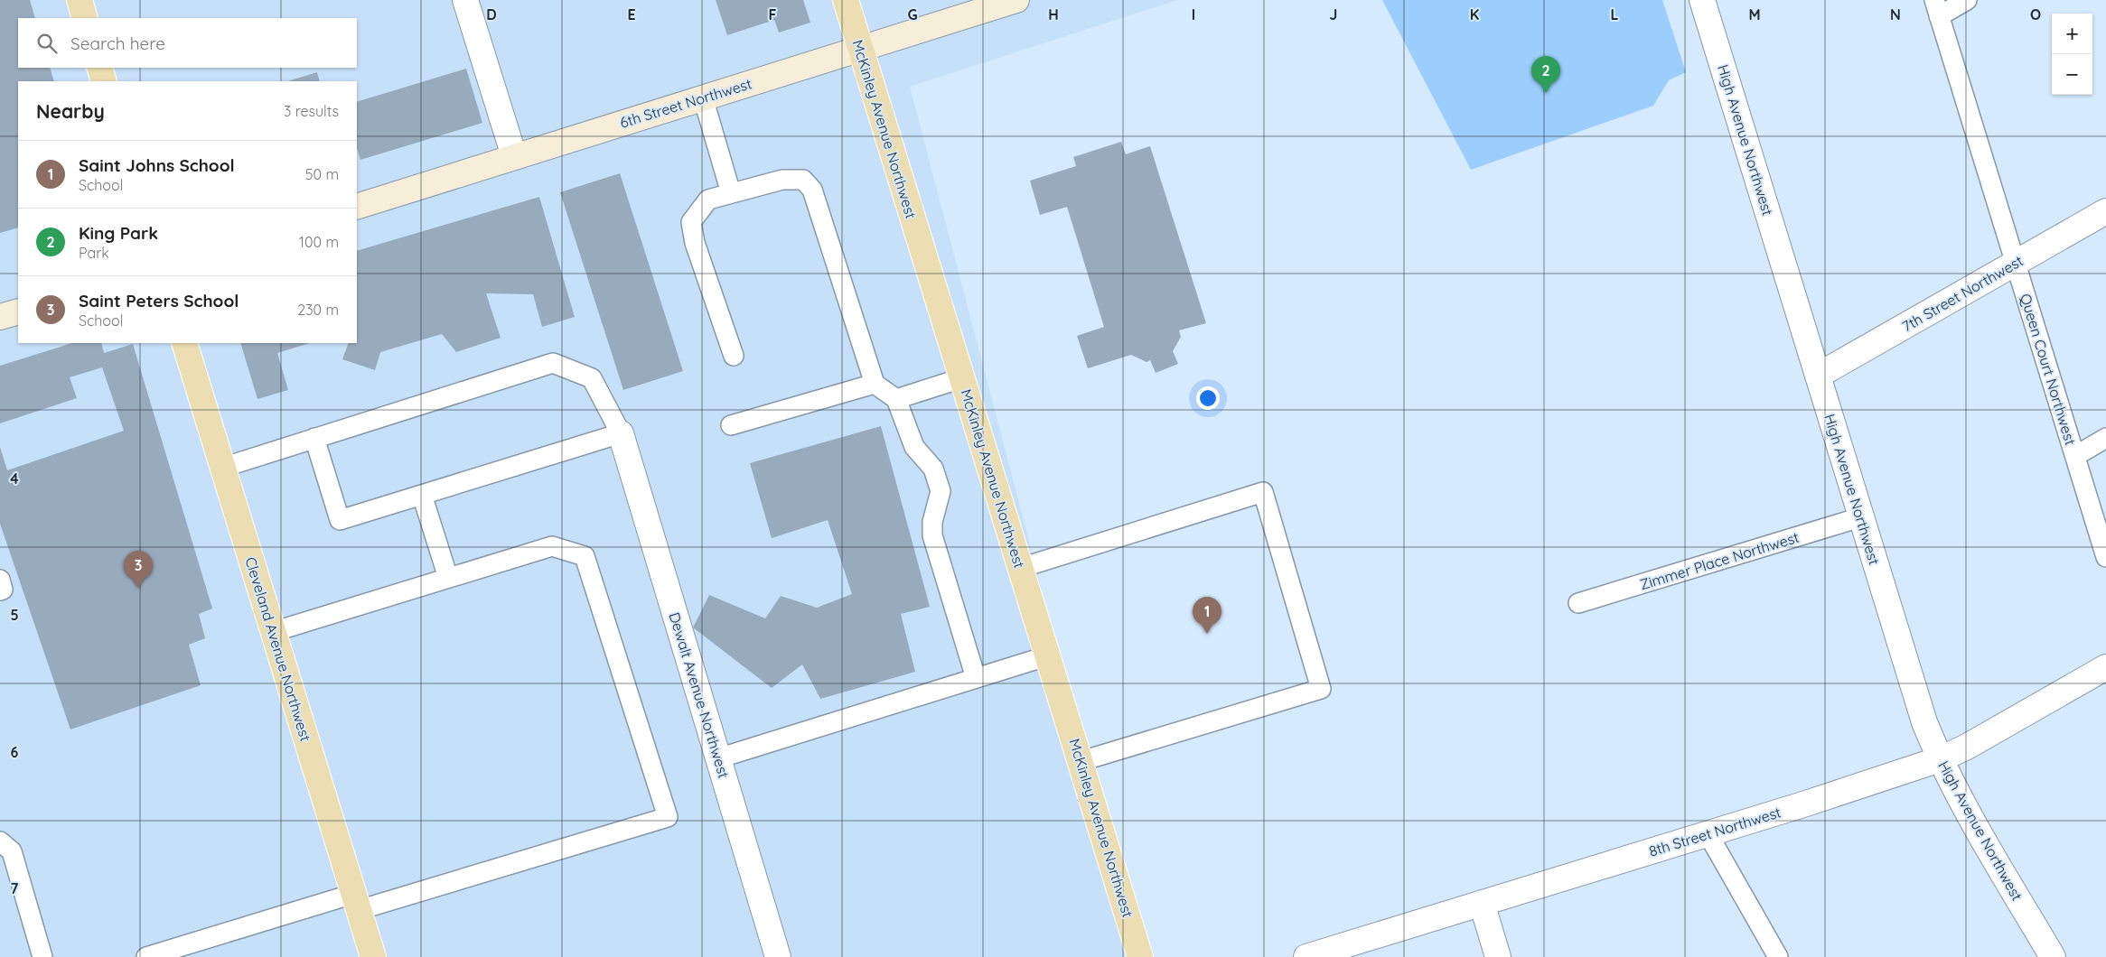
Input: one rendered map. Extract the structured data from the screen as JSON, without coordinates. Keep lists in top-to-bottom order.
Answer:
{
  "streets": {
    "main road": ["6th Street Northwest", "McKinley Avenue Northwest", "Cleveland Avenue Northwest"],
    "street": [
      "High Avenue Northwest",
      "7th Street Northwest",
      "Dewalt Avenue Northwest",
      "8th Street Northwest"
    ],
    "lane": ["Queen Court Northwest", "Zimmer Place Northwest"]
  },
  "crossings": [
    ["6th Street Northwest", "McKinley Avenue Northwest"],
    ["High Avenue Northwest", "7th Street Northwest"],
    ["High Avenue Northwest", "Zimmer Place Northwest"],
    ["High Avenue Northwest", "8th Street Northwest"],
    ["7th Street Northwest", "Queen Court Northwest"]
  ],
  "page": {
    "map_buttons": ["+", "−"],
    "search": "Search here",
    "pins": ["2", "3", "1"],
    "heading": ["Nearby", "3 results"],
    "list": [
      {
        "mark": "1",
        "name": "Saint Johns School",
        "note": "School",
        "value": "50 m"
      },
      {
        "mark": "2",
        "name": "King Park",
        "note": "Park",
        "value": "100 m"
      },
      {
        "mark": "3",
        "name": "Saint Peters School",
        "note": "School",
        "value": "230 m"
      }
    ]
  },
  "grid": {
    "columns": [
      "D",
      "E",
      "F",
      "G",
      "H",
      "I",
      "J",
      "K",
      "L",
      "M",
      "N",
      "O"
    ],
    "rows": [
      "4",
      "5",
      "6",
      "7"
    ]
  }
}
